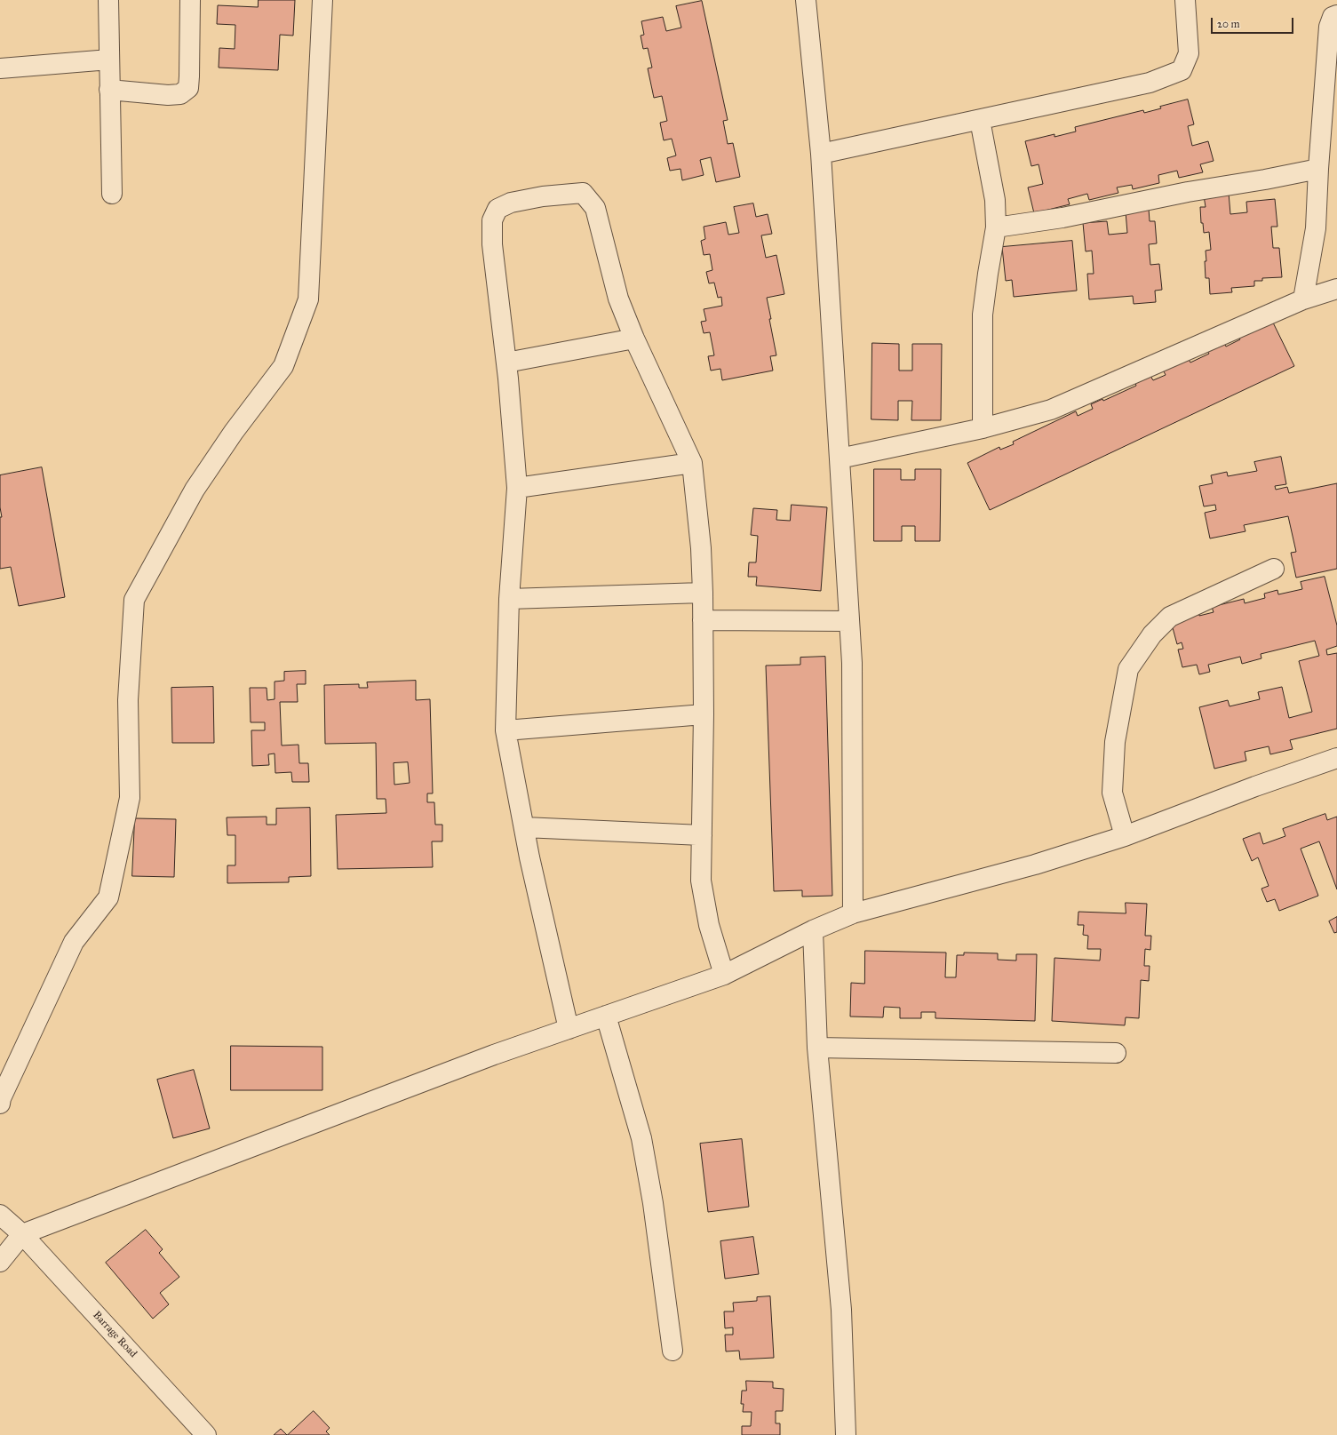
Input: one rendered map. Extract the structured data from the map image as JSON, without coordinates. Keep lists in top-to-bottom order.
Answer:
{
  "streets": {
    "street": ["Barrage Road"]
  },
  "scale_bar": "20 m"
}
